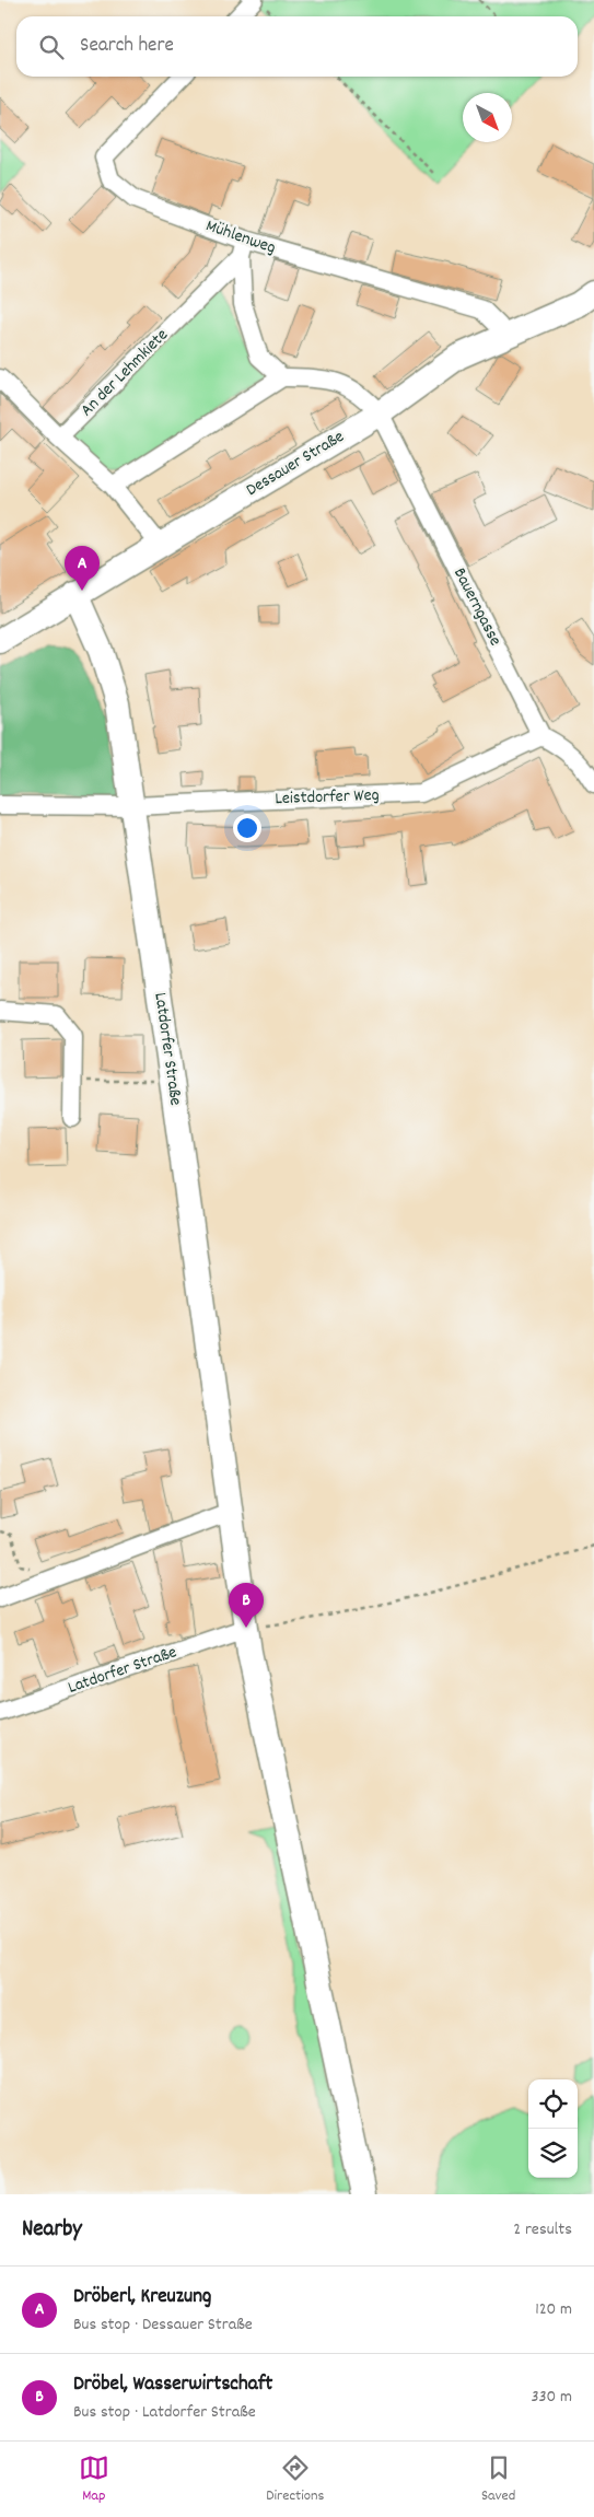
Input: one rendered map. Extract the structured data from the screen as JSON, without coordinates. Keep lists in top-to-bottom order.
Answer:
{
  "streets": {
    "main road": ["Dessauer Straße", "Latdorfer Straße"],
    "street": [
      "Mühlenweg",
      "An der Lehmkiete",
      "Bauerngasse",
      "Leistdorfer Weg"
    ]
  },
  "crossings": [
    ["Mühlenweg", "An der Lehmkiete"],
    ["Mühlenweg", "Dessauer Straße"],
    ["Dessauer Straße", "Bauerngasse"],
    ["Dessauer Straße", "Latdorfer Straße"],
    ["Bauerngasse", "Leistdorfer Weg"],
    ["Leistdorfer Weg", "Latdorfer Straße"]
  ],
  "north": "bottom right",
  "page": {
    "search": "Search here",
    "pins": ["A", "B"],
    "heading": ["Nearby", "2 results"],
    "list": [
      {
        "mark": "A",
        "name": "Dröberl, Kreuzung",
        "note": "Bus stop · Dessauer Straße",
        "value": "120 m"
      },
      {
        "mark": "B",
        "name": "Dröbel, Wasserwirtschaft",
        "note": "Bus stop · Latdorfer Straße",
        "value": "330 m"
      }
    ],
    "nav": ["Map", "Directions", "Saved"]
  }
}
